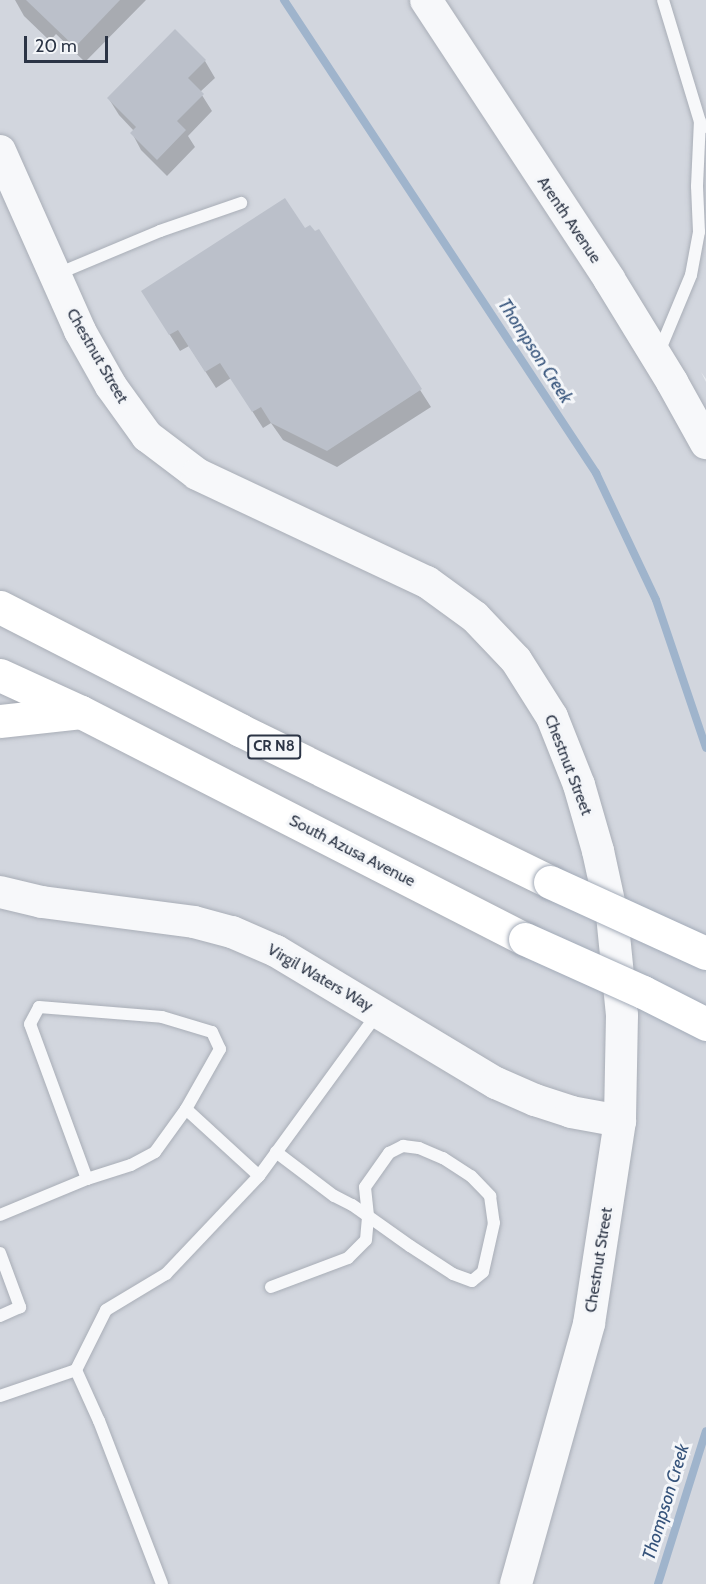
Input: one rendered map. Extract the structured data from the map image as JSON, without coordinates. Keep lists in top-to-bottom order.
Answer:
{
  "streets": {
    "main road": ["CR N8", "South Azusa Avenue"],
    "street": ["Arenth Avenue", "Chestnut Street", "Virgil Waters Way"]
  },
  "crossings": [
    ["Chestnut Street", "Virgil Waters Way"]
  ],
  "water": ["Thompson Creek"],
  "scale_bar": "20 m"
}
